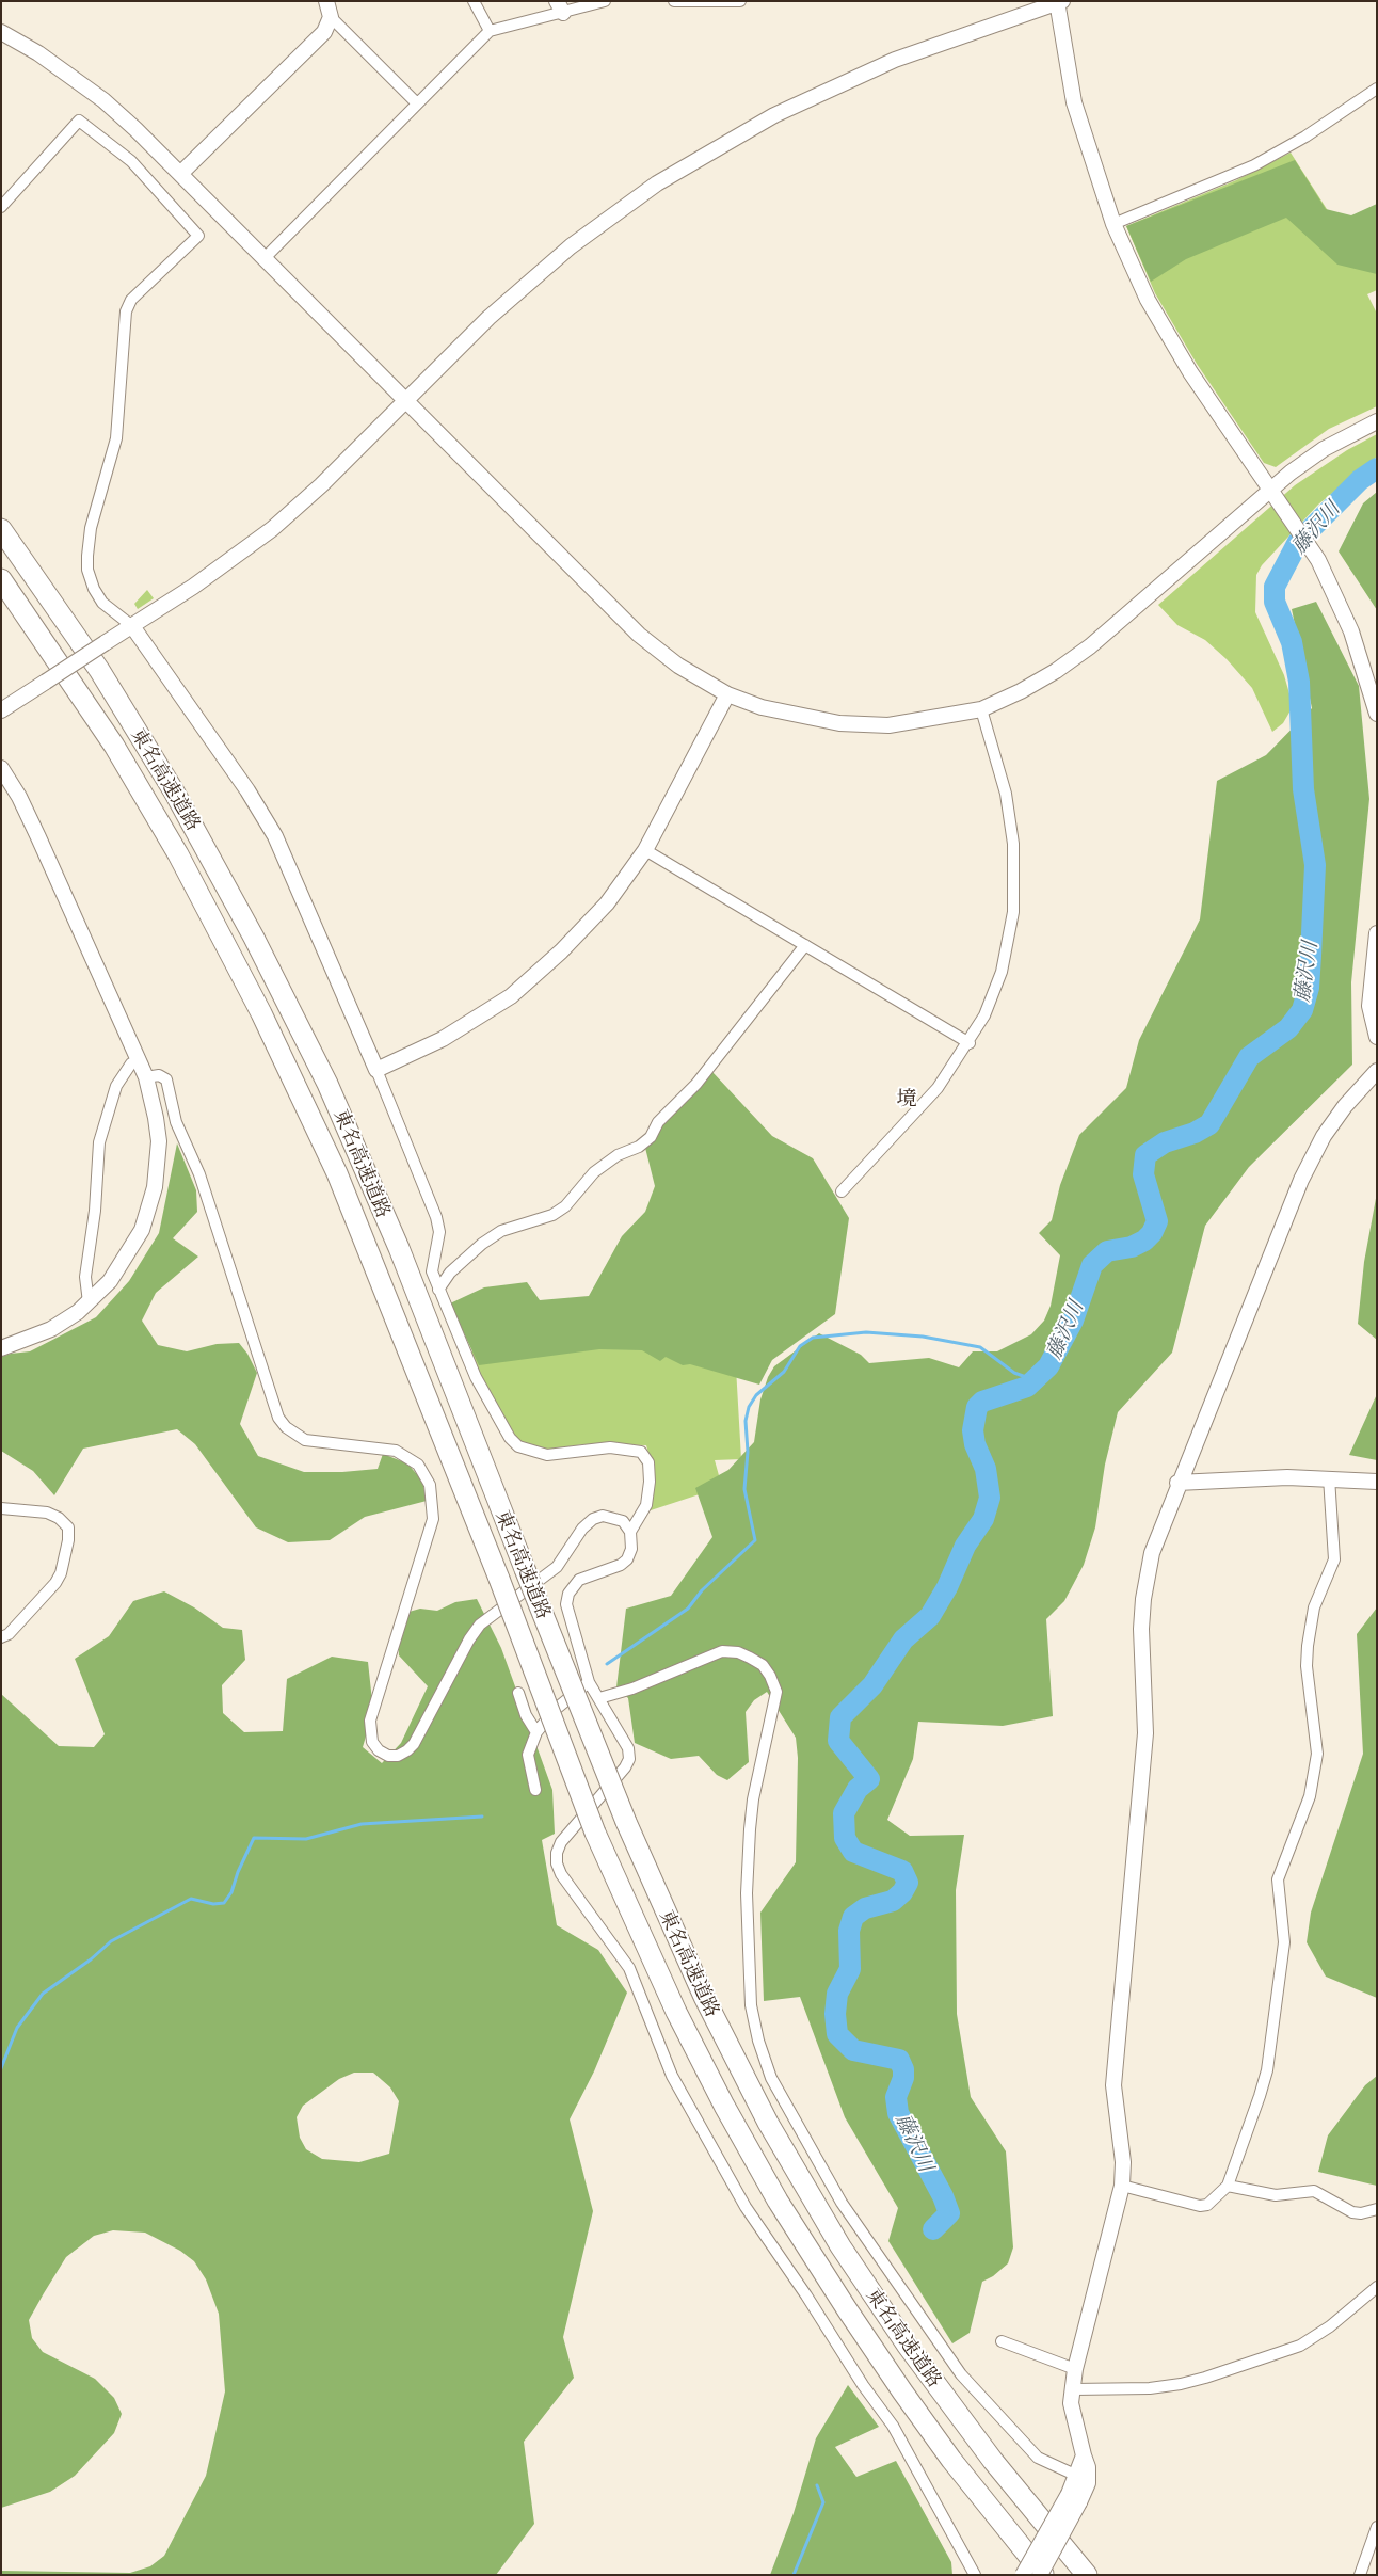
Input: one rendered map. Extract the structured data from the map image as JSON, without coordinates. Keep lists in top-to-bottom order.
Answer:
{
  "streets": {
    "highway": ["東名高速道路"]
  },
  "districts": ["境"],
  "water": ["藤沢川"]
}
